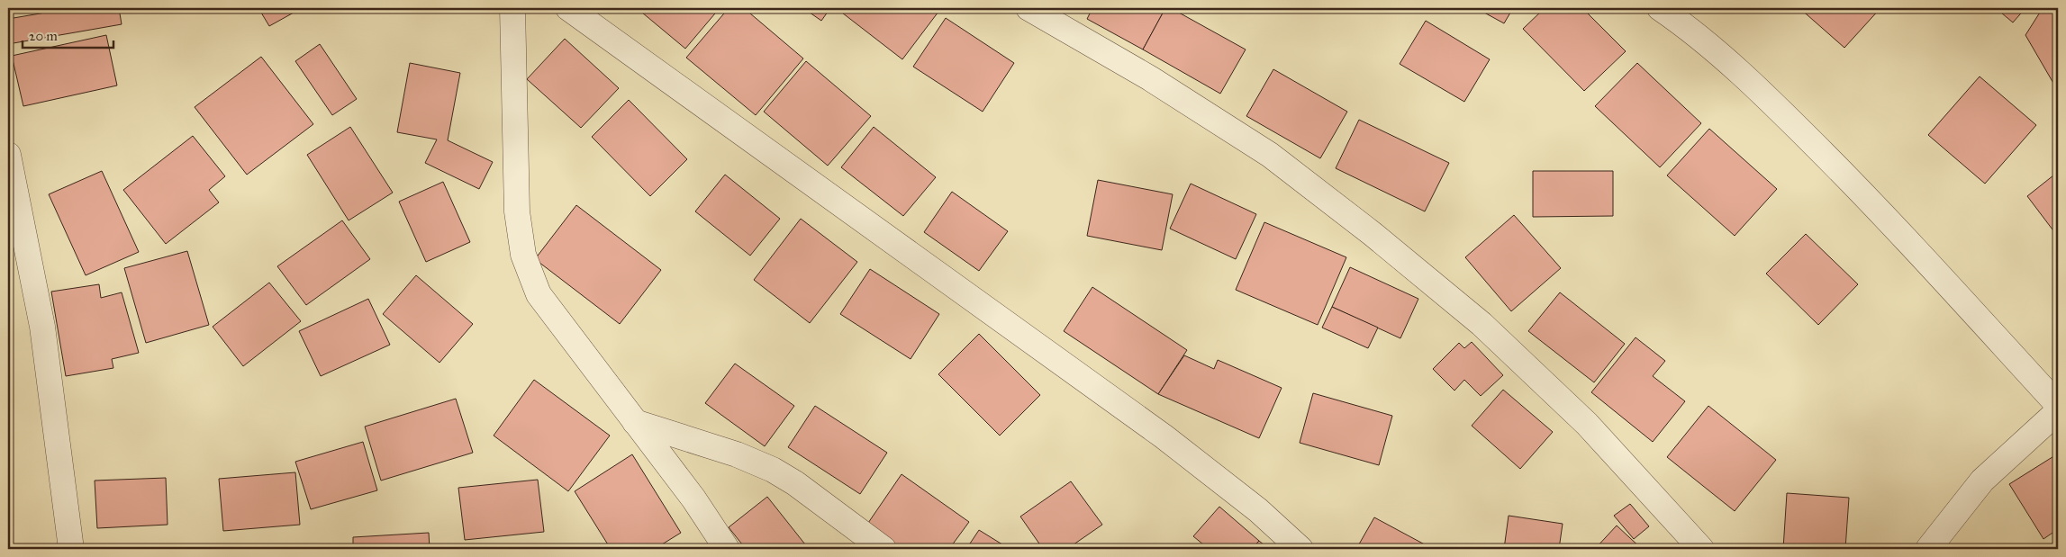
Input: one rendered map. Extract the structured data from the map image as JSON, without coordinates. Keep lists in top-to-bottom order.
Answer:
{
  "scale_bar": "20 m"
}
